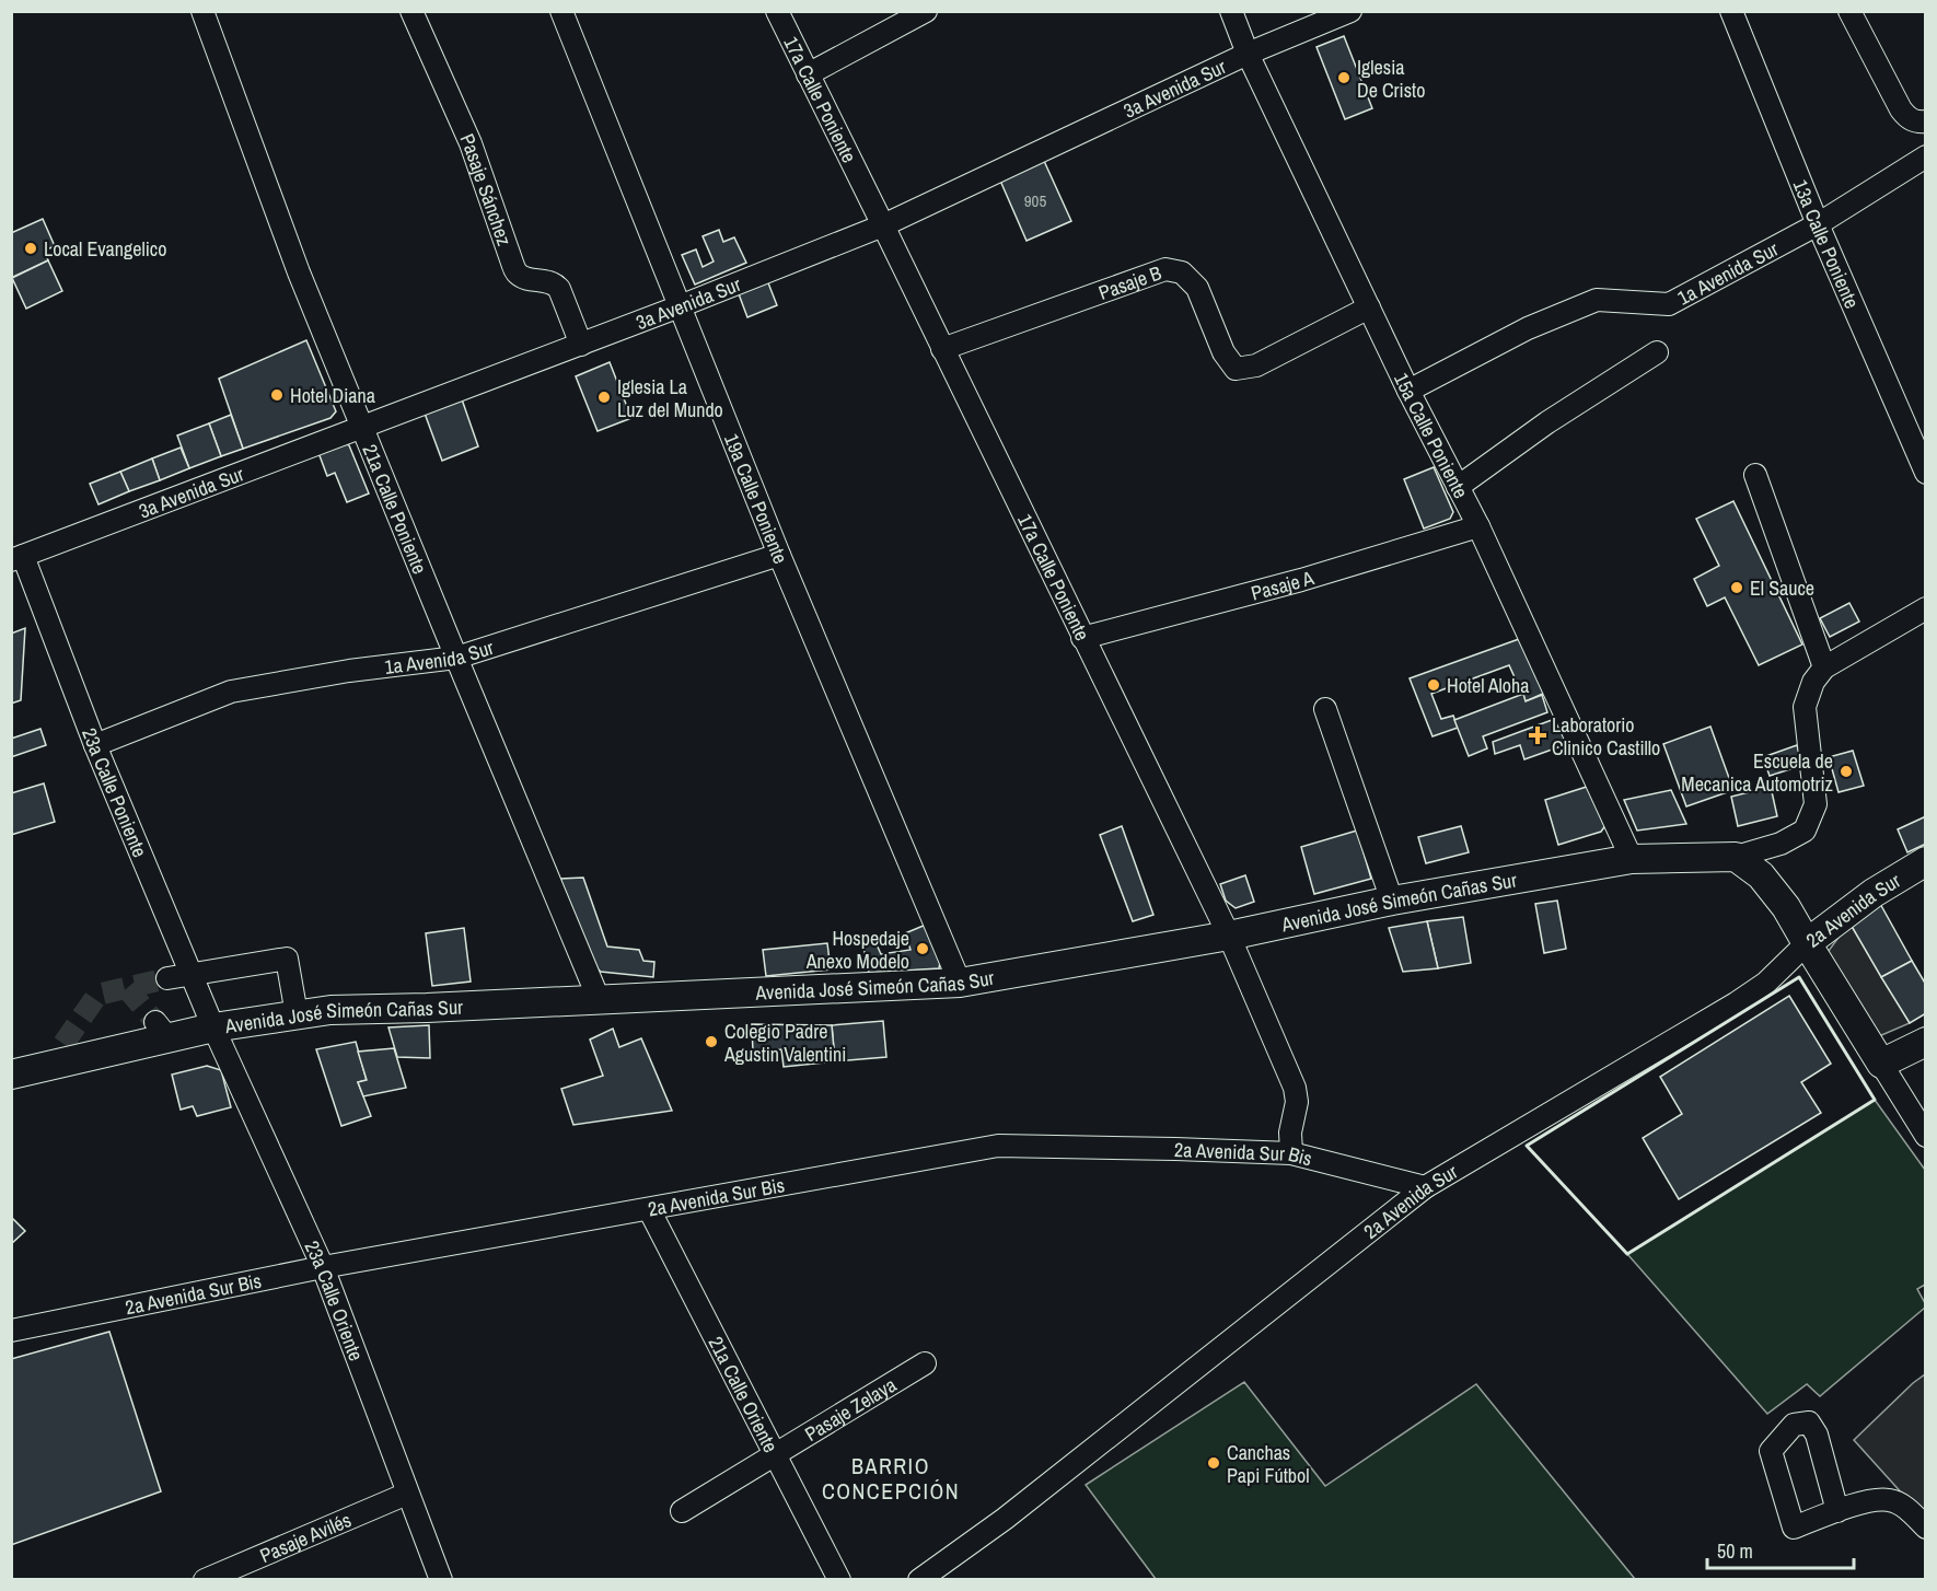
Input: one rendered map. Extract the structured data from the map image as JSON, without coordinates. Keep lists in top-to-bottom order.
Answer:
{
  "streets": {
    "main road": ["Avenida José Simeón Cañas Sur", "2a Avenida Sur"],
    "street": [
      "3a Avenida Sur",
      "17a Calle Poniente",
      "Pasaje Sánchez",
      "13a Calle Poniente",
      "1a Avenida Sur",
      "Pasaje B",
      "15a Calle Poniente",
      "19a Calle Poniente",
      "21a Calle Poniente",
      "Pasaje A",
      "23a Calle Poniente",
      "2a Avenida Sur Bis",
      "23a Calle Oriente",
      "21a Calle Oriente",
      "Pasaje Zelaya",
      "Pasaje Avilés"
    ]
  },
  "crossings": [
    ["3a Avenida Sur", "17a Calle Poniente"],
    ["3a Avenida Sur", "Pasaje Sánchez"],
    ["3a Avenida Sur", "15a Calle Poniente"],
    ["3a Avenida Sur", "19a Calle Poniente"],
    ["3a Avenida Sur", "21a Calle Poniente"],
    ["3a Avenida Sur", "23a Calle Poniente"],
    ["17a Calle Poniente", "Pasaje B"],
    ["17a Calle Poniente", "Pasaje A"],
    ["17a Calle Poniente", "Avenida José Simeón Cañas Sur"],
    ["17a Calle Poniente", "2a Avenida Sur Bis"],
    ["13a Calle Poniente", "1a Avenida Sur"],
    ["1a Avenida Sur", "15a Calle Poniente"],
    ["1a Avenida Sur", "19a Calle Poniente"],
    ["1a Avenida Sur", "21a Calle Poniente"],
    ["1a Avenida Sur", "23a Calle Poniente"],
    ["Pasaje B", "15a Calle Poniente"],
    ["15a Calle Poniente", "Pasaje A"],
    ["15a Calle Poniente", "Avenida José Simeón Cañas Sur"],
    ["19a Calle Poniente", "Avenida José Simeón Cañas Sur"],
    ["21a Calle Poniente", "Avenida José Simeón Cañas Sur"],
    ["23a Calle Poniente", "Avenida José Simeón Cañas Sur"],
    ["23a Calle Poniente", "23a Calle Oriente"],
    ["Avenida José Simeón Cañas Sur", "23a Calle Oriente"],
    ["2a Avenida Sur", "2a Avenida Sur Bis"],
    ["2a Avenida Sur Bis", "23a Calle Oriente"],
    ["2a Avenida Sur Bis", "21a Calle Oriente"],
    ["23a Calle Oriente", "Pasaje Avilés"],
    ["21a Calle Oriente", "Pasaje Zelaya"]
  ],
  "districts": ["BARRIO CONCEPCIÓN"],
  "places": {
    "other": [
      "Iglesia De Cristo",
      "Local Evangelico",
      "Hotel Diana",
      "Iglesia La Luz del Mundo",
      "El Sauce",
      "Hotel Aloha",
      "Escuela de Mecanica Automotriz",
      "Hospedaje Anexo Modelo",
      "Colegio Padre Agustin Valentini",
      "Canchas Papi Fútbol"
    ],
    "health": ["Laboratorio Clinico Castillo"]
  },
  "house_numbers": ["905"],
  "scale_bar": "50 m"
}
